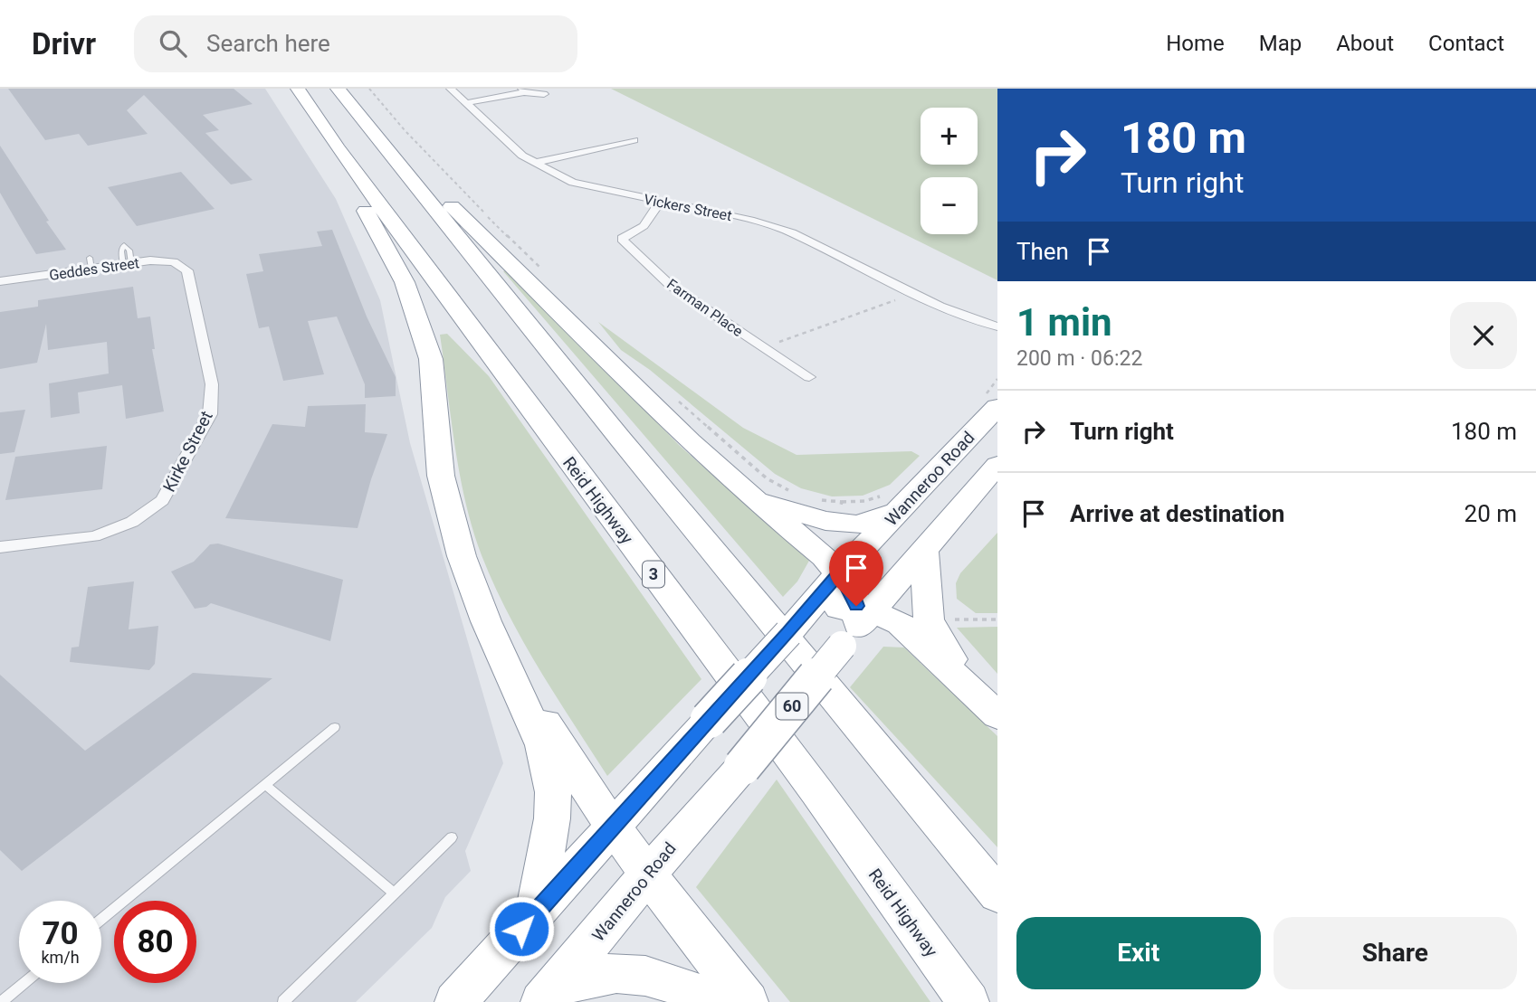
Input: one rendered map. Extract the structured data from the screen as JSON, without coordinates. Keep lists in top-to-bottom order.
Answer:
{
  "streets": {
    "highway": [
      "Wanneroo Road",
      "Reid Highway",
      "3",
      "60"
    ],
    "street": [
      "Vickers Street",
      "Geddes Street",
      "Farman Place",
      "Kirke Street"
    ]
  },
  "crossings": [
    ["Vickers Street", "Farman Place"],
    ["Geddes Street", "Kirke Street"]
  ],
  "page": {
    "header": "Drivr",
    "search": "Search here",
    "nav": [
      "Home",
      "Map",
      "About",
      "Contact"
    ],
    "turn": ["180 m", "Turn right"],
    "map_buttons": ["+", "−"],
    "then": "Then",
    "heading": ["1 min", "200 m · 06:22"],
    "list": [
      {
        "name": "Turn right",
        "value": "180 m"
      },
      {
        "name": "Arrive at destination",
        "value": "20 m"
      }
    ],
    "speed": "70 km/h",
    "limit": "80",
    "buttons": ["Exit", "Share"]
  }
}
